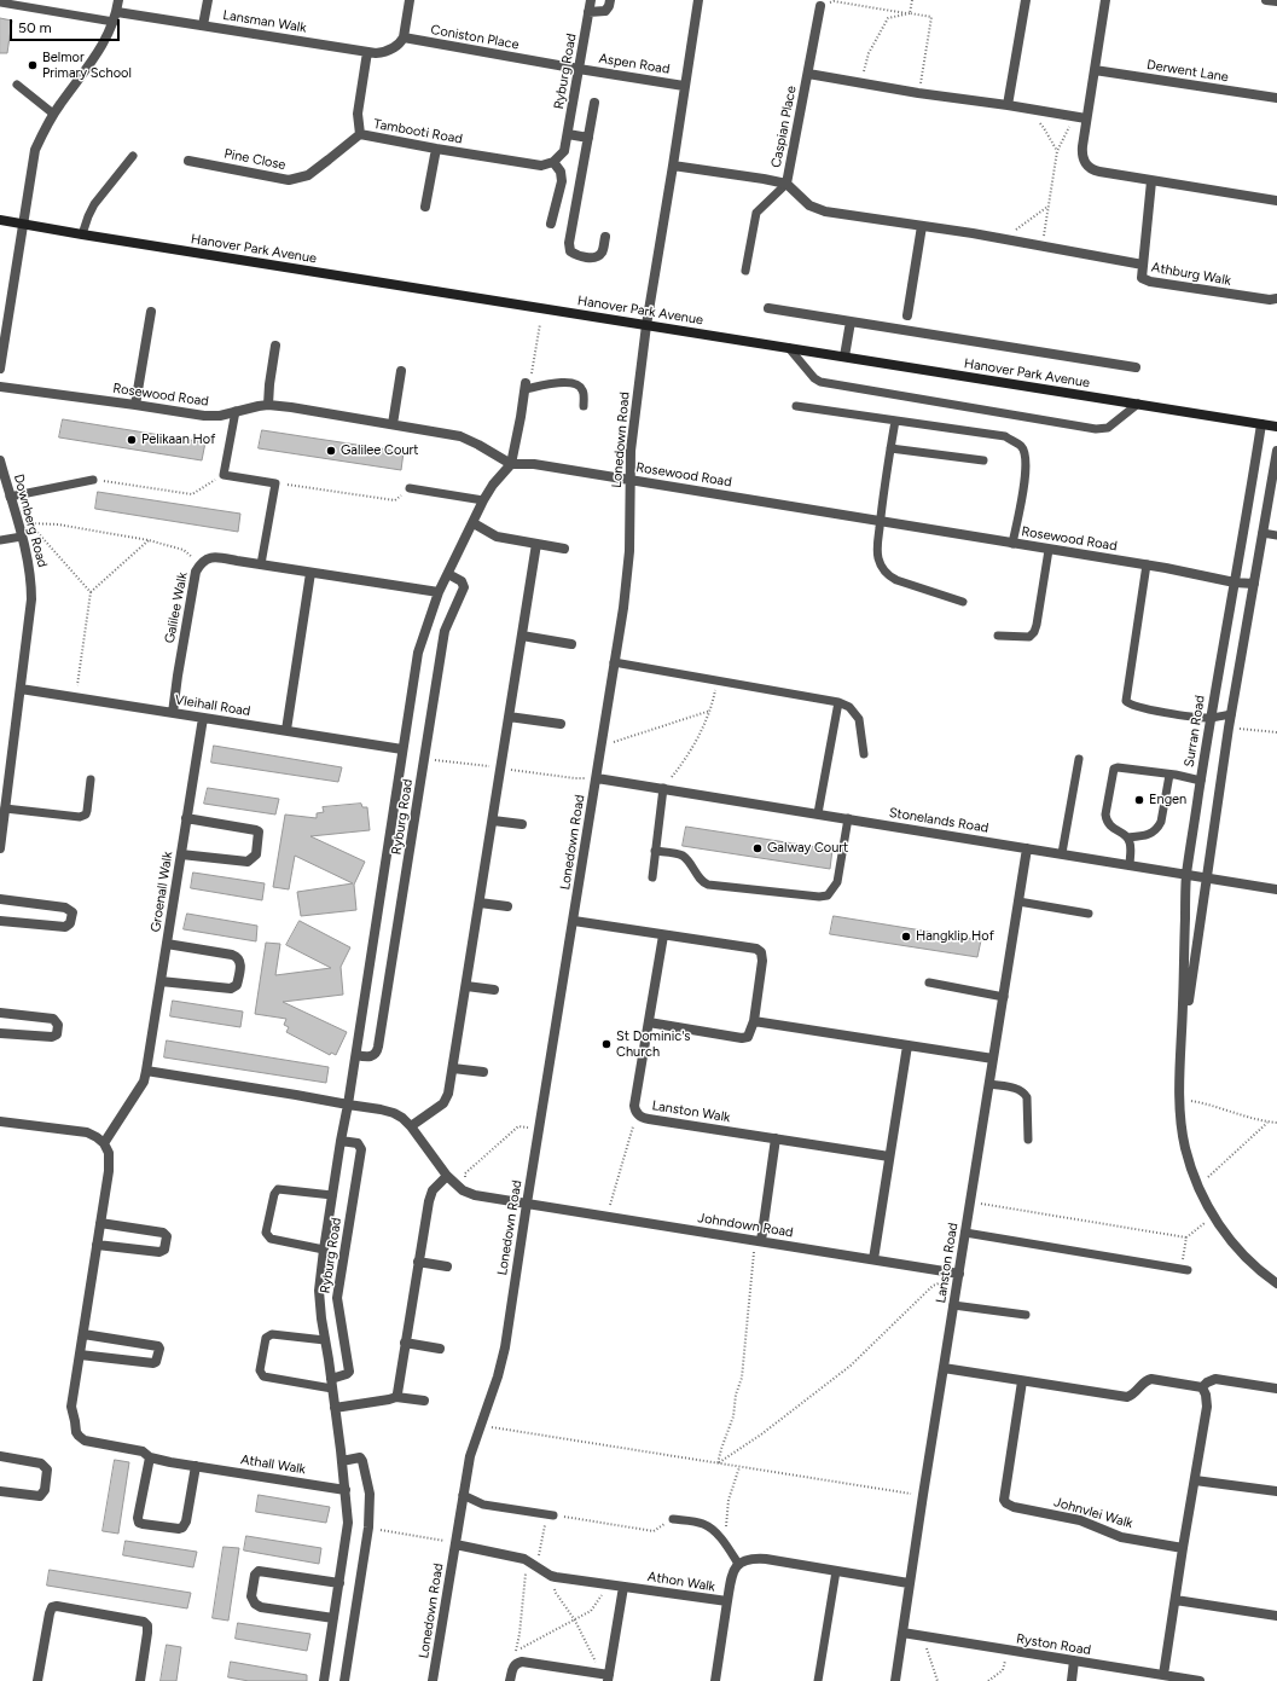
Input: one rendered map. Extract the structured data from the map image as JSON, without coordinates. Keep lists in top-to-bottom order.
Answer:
{
  "streets": {
    "street": [
      "Lansman Walk",
      "Coniston Place",
      "Aspen Road",
      "Ryburg Road",
      "Derwent Lane",
      "Caspian Place",
      "Tambooti Road",
      "Pine Close",
      "Hanover Park Avenue",
      "Athburg Walk",
      "Rosewood Road",
      "Lonedown Road",
      "Downberg Road",
      "Galilee Walk",
      "Vleihall Road",
      "Surran Road",
      "Stonelands Road",
      "Groenall Walk",
      "Lanston Walk",
      "Johndown Road",
      "Lanston Road",
      "Athall Walk",
      "Johnvlei Walk",
      "Athon Walk",
      "Ryston Road"
    ]
  },
  "crossings": [
    ["Lansman Walk", "Coniston Place"],
    ["Lansman Walk", "Tambooti Road"],
    ["Coniston Place", "Aspen Road"],
    ["Coniston Place", "Ryburg Road"],
    ["Aspen Road", "Ryburg Road"],
    ["Aspen Road", "Lonedown Road"],
    ["Ryburg Road", "Tambooti Road"],
    ["Ryburg Road", "Rosewood Road"],
    ["Ryburg Road", "Galilee Walk"],
    ["Ryburg Road", "Vleihall Road"],
    ["Ryburg Road", "Athall Walk"],
    ["Caspian Place", "Athburg Walk"],
    ["Tambooti Road", "Pine Close"],
    ["Hanover Park Avenue", "Lonedown Road"],
    ["Hanover Park Avenue", "Surran Road"],
    ["Rosewood Road", "Lonedown Road"],
    ["Rosewood Road", "Surran Road"],
    ["Lonedown Road", "Stonelands Road"],
    ["Lonedown Road", "Johndown Road"],
    ["Downberg Road", "Vleihall Road"],
    ["Galilee Walk", "Vleihall Road"],
    ["Vleihall Road", "Groenall Walk"],
    ["Surran Road", "Stonelands Road"],
    ["Stonelands Road", "Lanston Road"],
    ["Groenall Walk", "Athall Walk"],
    ["Johndown Road", "Lanston Road"],
    ["Lanston Road", "Ryston Road"]
  ],
  "places": [
    "Belmor Primary School",
    "Pelikaan Hof",
    "Galilee Court",
    "Engen",
    "Galway Court",
    "Hangklip Hof",
    "St Dominic's Church"
  ],
  "scale_bar": "50 m"
}
